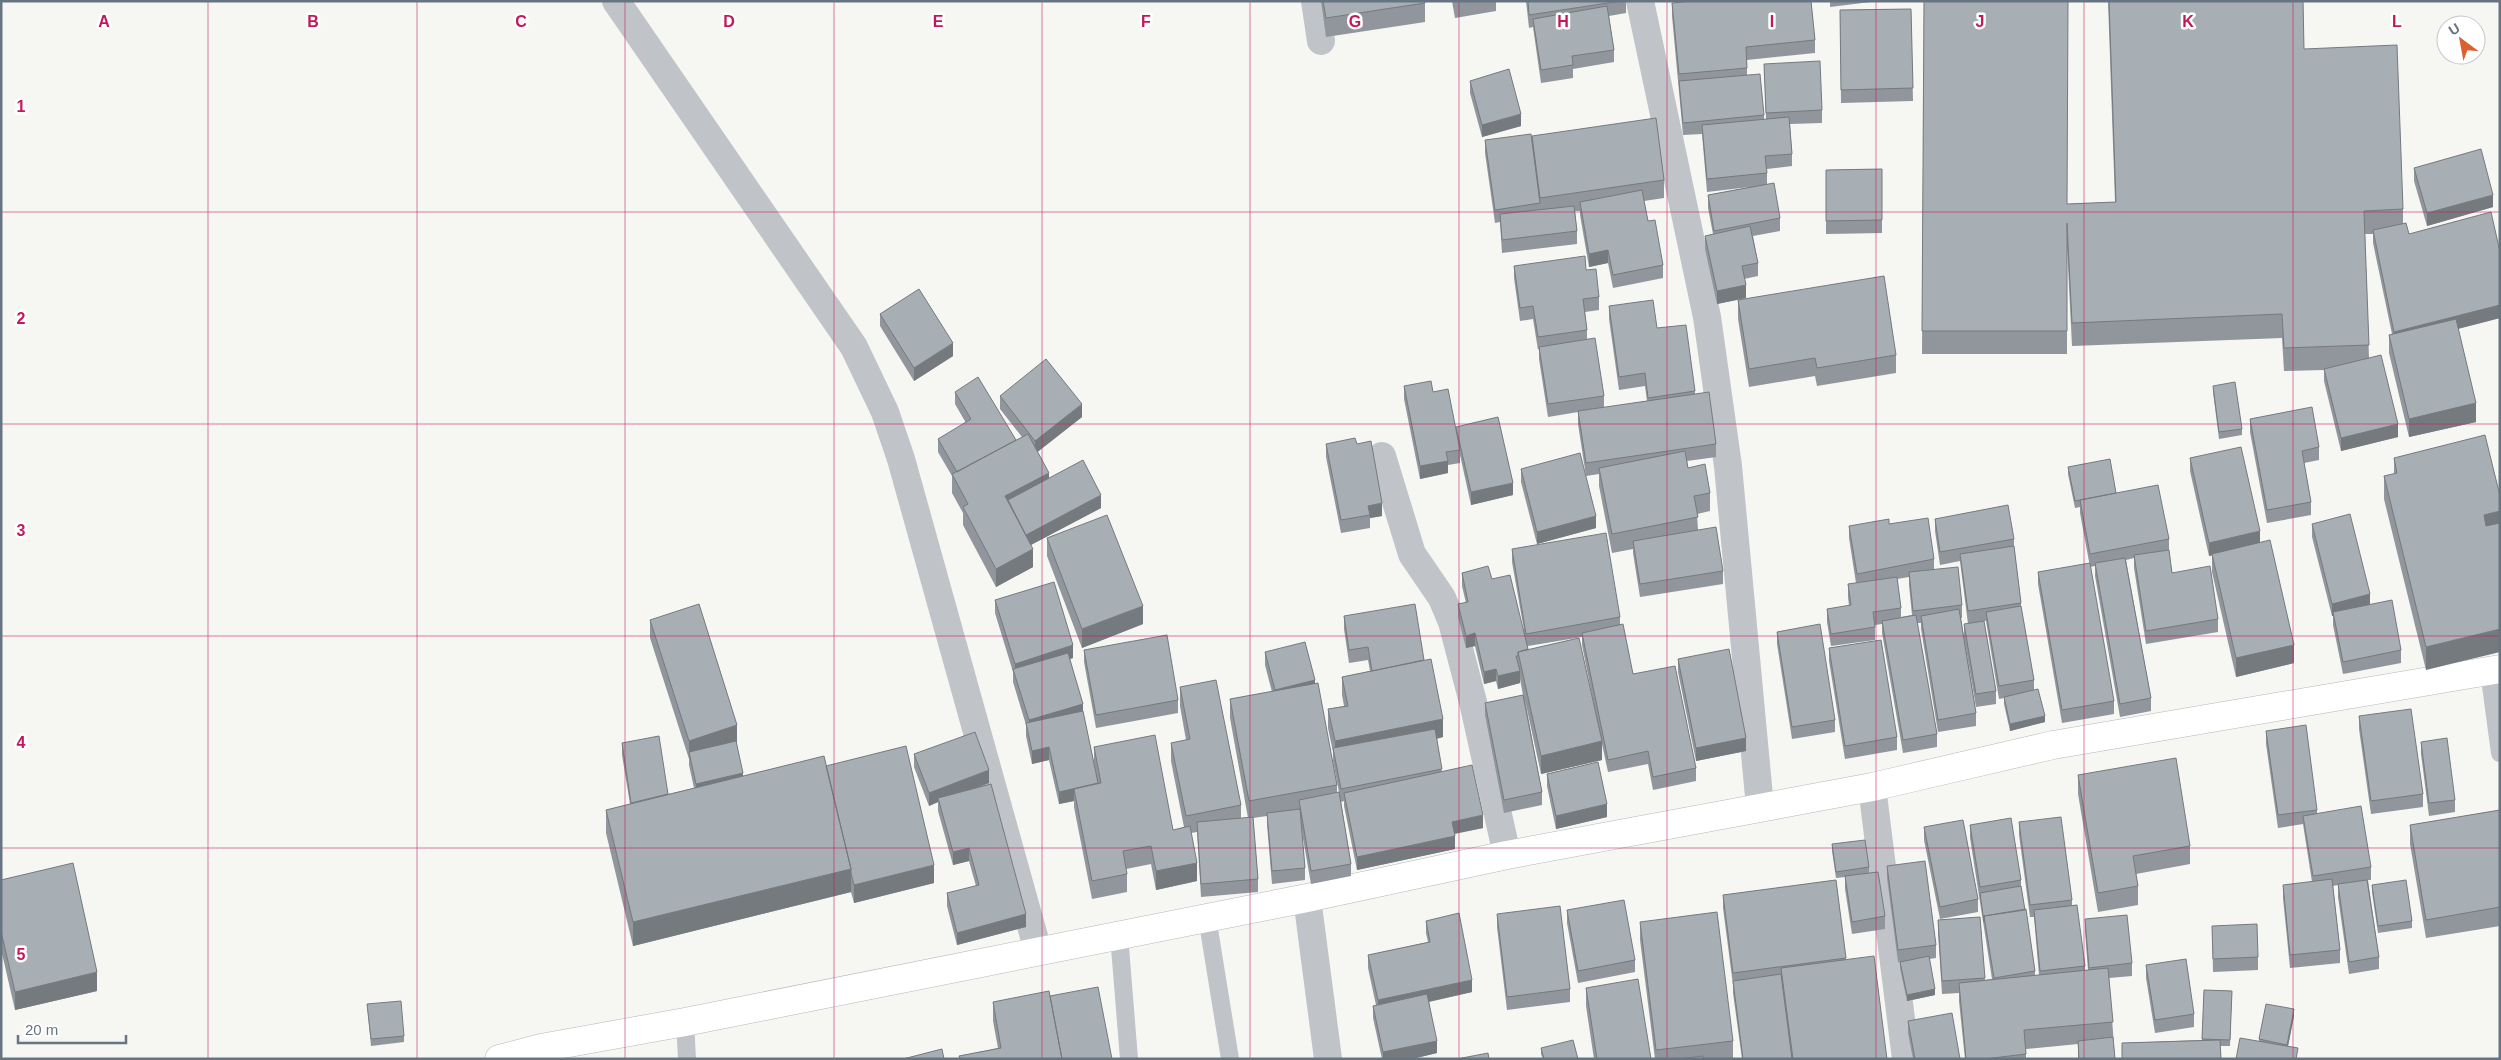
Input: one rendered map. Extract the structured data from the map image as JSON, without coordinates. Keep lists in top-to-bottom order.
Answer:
{
  "scale_bar": "20 m",
  "north": "top left",
  "grid": {
    "columns": [
      "A",
      "B",
      "C",
      "D",
      "E",
      "F",
      "G",
      "H",
      "I",
      "J",
      "K",
      "L"
    ],
    "rows": [
      "1",
      "2",
      "3",
      "4",
      "5"
    ]
  }
}
